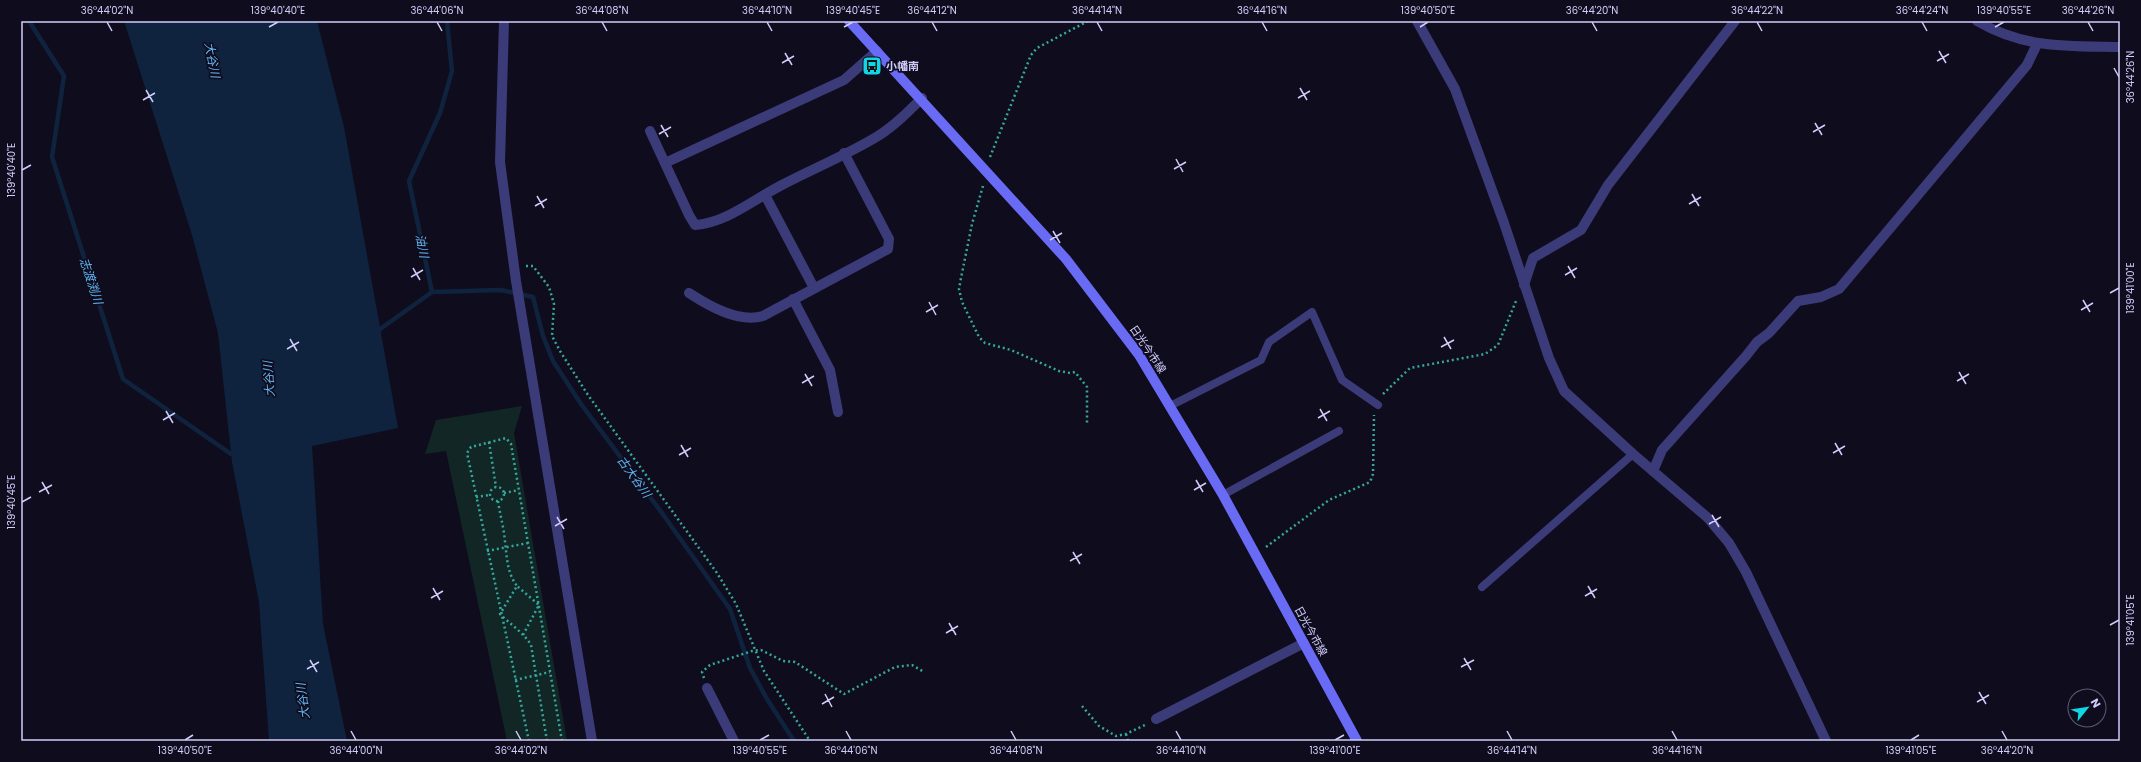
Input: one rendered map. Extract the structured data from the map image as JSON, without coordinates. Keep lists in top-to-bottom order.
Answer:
{
  "streets": {
    "main road": ["日光今市線"]
  },
  "water": [
    "大谷川",
    "油川",
    "志渡渕川",
    "古大谷川"
  ],
  "places": {
    "bus stop": ["小幡南"]
  },
  "north": "top right",
  "coordinates": [
    "36°44'02\"N",
    "139°40'40\"E",
    "36°44'06\"N",
    "36°44'08\"N",
    "36°44'10\"N",
    "139°40'45\"E",
    "36°44'12\"N",
    "36°44'14\"N",
    "36°44'16\"N",
    "139°40'50\"E",
    "36°44'20\"N",
    "36°44'22\"N",
    "36°44'24\"N",
    "139°40'55\"E",
    "36°44'26\"N",
    "139°41'00\"E",
    "139°41'05\"E",
    "36°44'00\"N"
  ]
}
